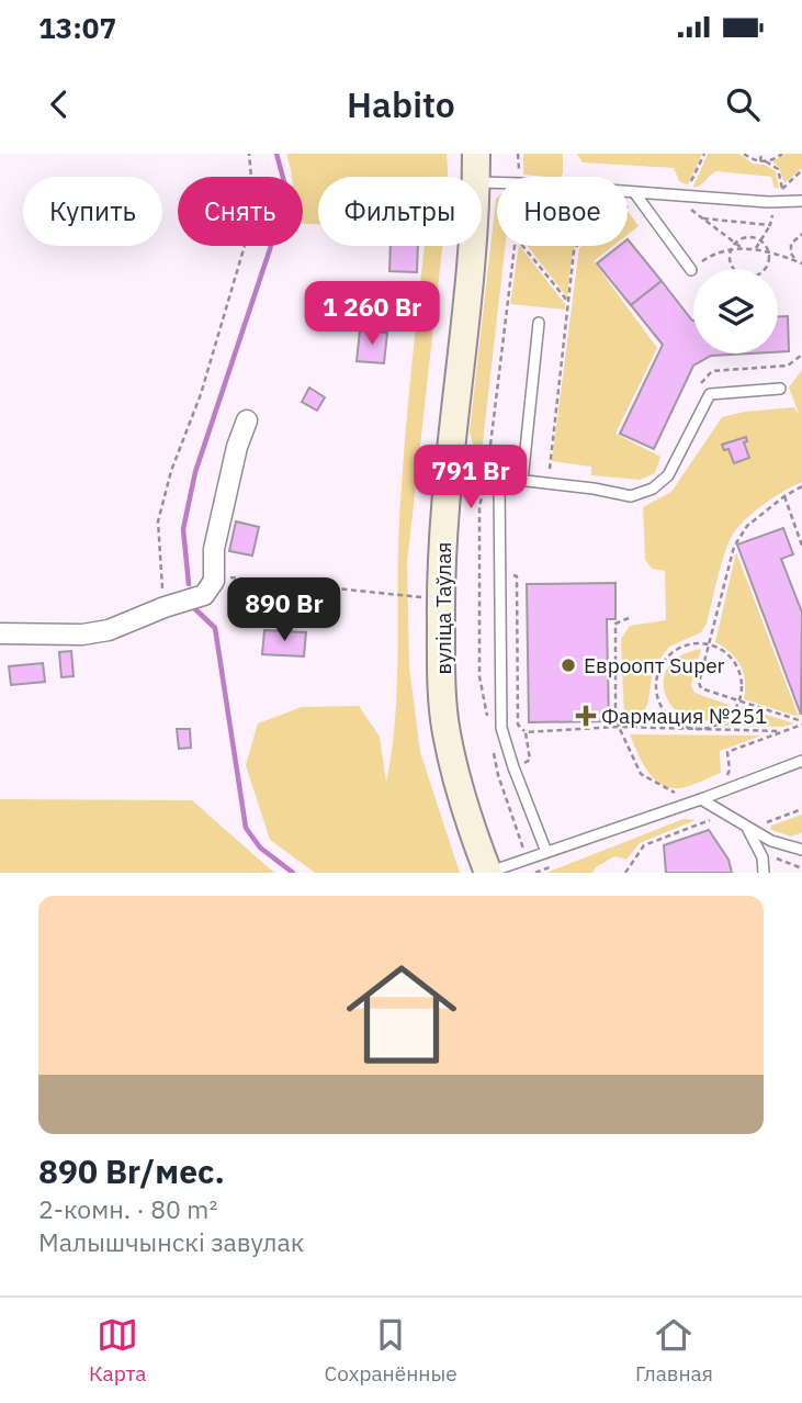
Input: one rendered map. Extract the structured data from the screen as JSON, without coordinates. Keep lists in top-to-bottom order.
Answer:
{
  "streets": {
    "street": ["вуліца Таўлая"]
  },
  "places": {
    "other": ["Евроопт Super"],
    "health": ["Фармация №251"]
  },
  "page": {
    "status": "13:07",
    "header": "Habito",
    "chip": [
      "Купить",
      "Снять",
      "Фильтры",
      "Новое"
    ],
    "price": ["1 260 Br", "791 Br", "890 Br"],
    "list": [
      {
        "name": "890 Br/мес.",
        "note": "2-комн. · 80 m² · Малышчынскі завулак"
      }
    ],
    "tabs": ["Карта", "Сохранённые", "Главная"]
  }
}
